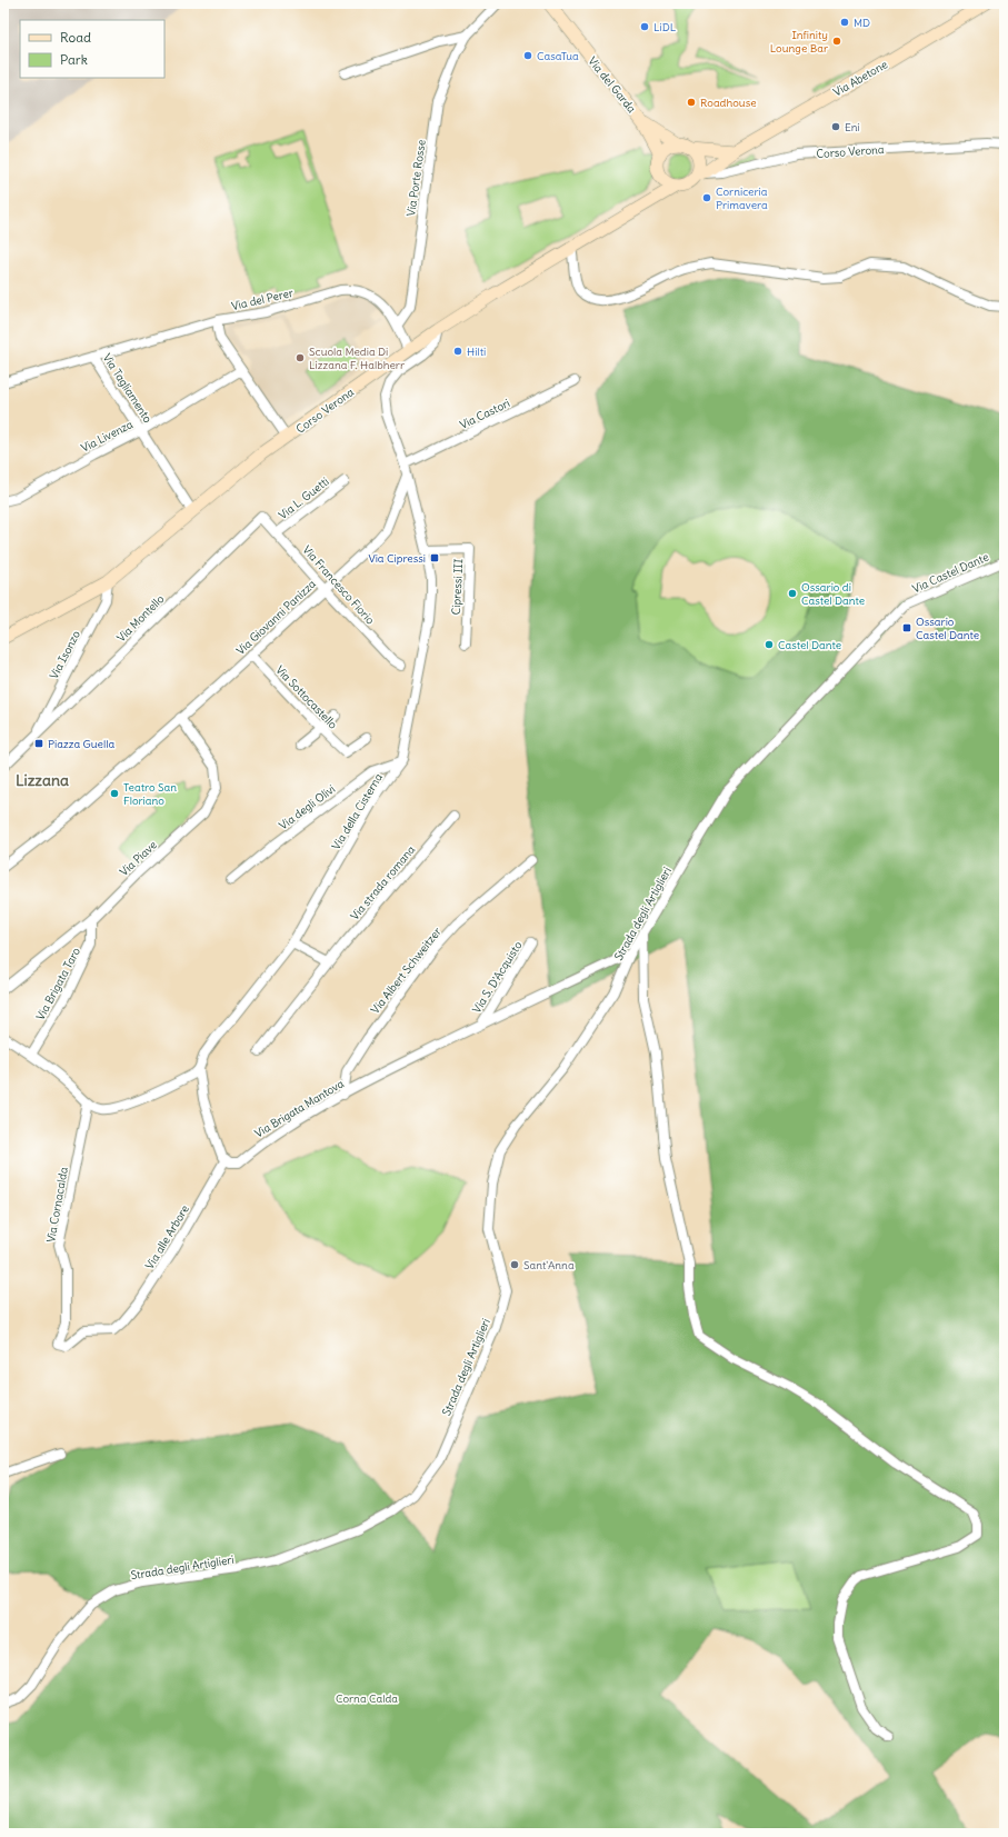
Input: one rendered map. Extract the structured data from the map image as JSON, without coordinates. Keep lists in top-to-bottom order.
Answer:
{
  "streets": {
    "main road": ["Via Abetone", "Via del Garda", "Corso Verona"],
    "street": [
      "Via Porte Rosse",
      "Via del Perer",
      "Via Tagliamento",
      "Via Castori",
      "Via Livenza",
      "Via L. Guetti",
      "Via Castel Dante",
      "Via Francesco Fiorio",
      "Cipressi III",
      "Via Giovanni Panizza",
      "Via Montello",
      "Via Isonzo",
      "Via Sottocastello",
      "Via degli Olivi",
      "Via della Cisterna",
      "Via Piave",
      "Via strada romana",
      "Strada degli Artiglieri",
      "Via Albert Schweitzer",
      "Via S. D'Acquisto",
      "Via Brigata Taro",
      "Via Brigata Mantova",
      "Via Cornacalda",
      "Via alle Arbore"
    ]
  },
  "crossings": [
    ["Via Abetone", "Via del Garda"],
    ["Via Abetone", "Corso Verona"],
    ["Via del Garda", "Corso Verona"],
    ["Corso Verona", "Via del Perer"],
    ["Corso Verona", "Via Tagliamento"],
    ["Corso Verona", "Via Isonzo"],
    ["Via Porte Rosse", "Via del Perer"],
    ["Via del Perer", "Via Tagliamento"],
    ["Via Tagliamento", "Via Livenza"],
    ["Via L. Guetti", "Via Francesco Fiorio"],
    ["Via Castel Dante", "Strada degli Artiglieri"],
    ["Via Francesco Fiorio", "Via Giovanni Panizza"],
    ["Via Francesco Fiorio", "Via Montello"],
    ["Cipressi III", "Via della Cisterna"],
    ["Via Giovanni Panizza", "Via Sottocastello"],
    ["Via Giovanni Panizza", "Via della Cisterna"],
    ["Via Giovanni Panizza", "Via Piave"],
    ["Via Montello", "Via Isonzo"],
    ["Via degli Olivi", "Via della Cisterna"],
    ["Via Piave", "Via Brigata Taro"],
    ["Strada degli Artiglieri", "Via Brigata Mantova"],
    ["Via Albert Schweitzer", "Via Brigata Mantova"],
    ["Via S. D'Acquisto", "Via Brigata Mantova"],
    ["Via Brigata Mantova", "Via alle Arbore"],
    ["Via Cornacalda", "Via alle Arbore"]
  ],
  "districts": ["Lizzana"],
  "parks": ["Corna Calda"],
  "places": {
    "other": [
      "MD",
      "LiDL",
      "Infinity Lounge Bar",
      "CasaTua",
      "Roadhouse",
      "Eni",
      "Corniceria Primavera",
      "Hilti",
      "Scuola Media Di Lizzana F. Halbherr",
      "Ossario di Castel Dante",
      "Castel Dante",
      "Teatro San Floriano",
      "Sant'Anna"
    ],
    "transit": ["Via Cipressi", "Ossario Castel Dante", "Piazza Guella"]
  },
  "legend": ["Road", "Park"]
}
